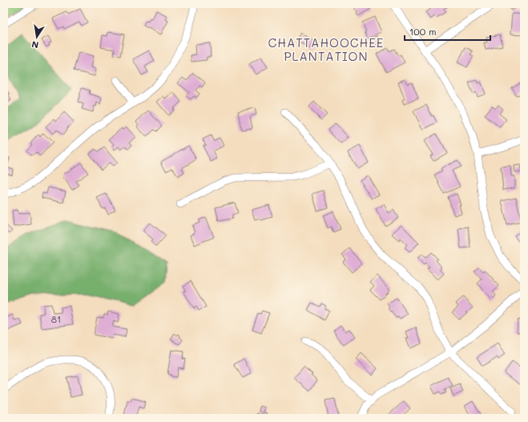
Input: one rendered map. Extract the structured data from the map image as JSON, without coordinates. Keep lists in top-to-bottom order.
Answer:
{
  "districts": ["CHATTAHOOCHEE PLANTATION"],
  "house_numbers": ["81"],
  "scale_bar": "100 m",
  "north": "bottom"
}
